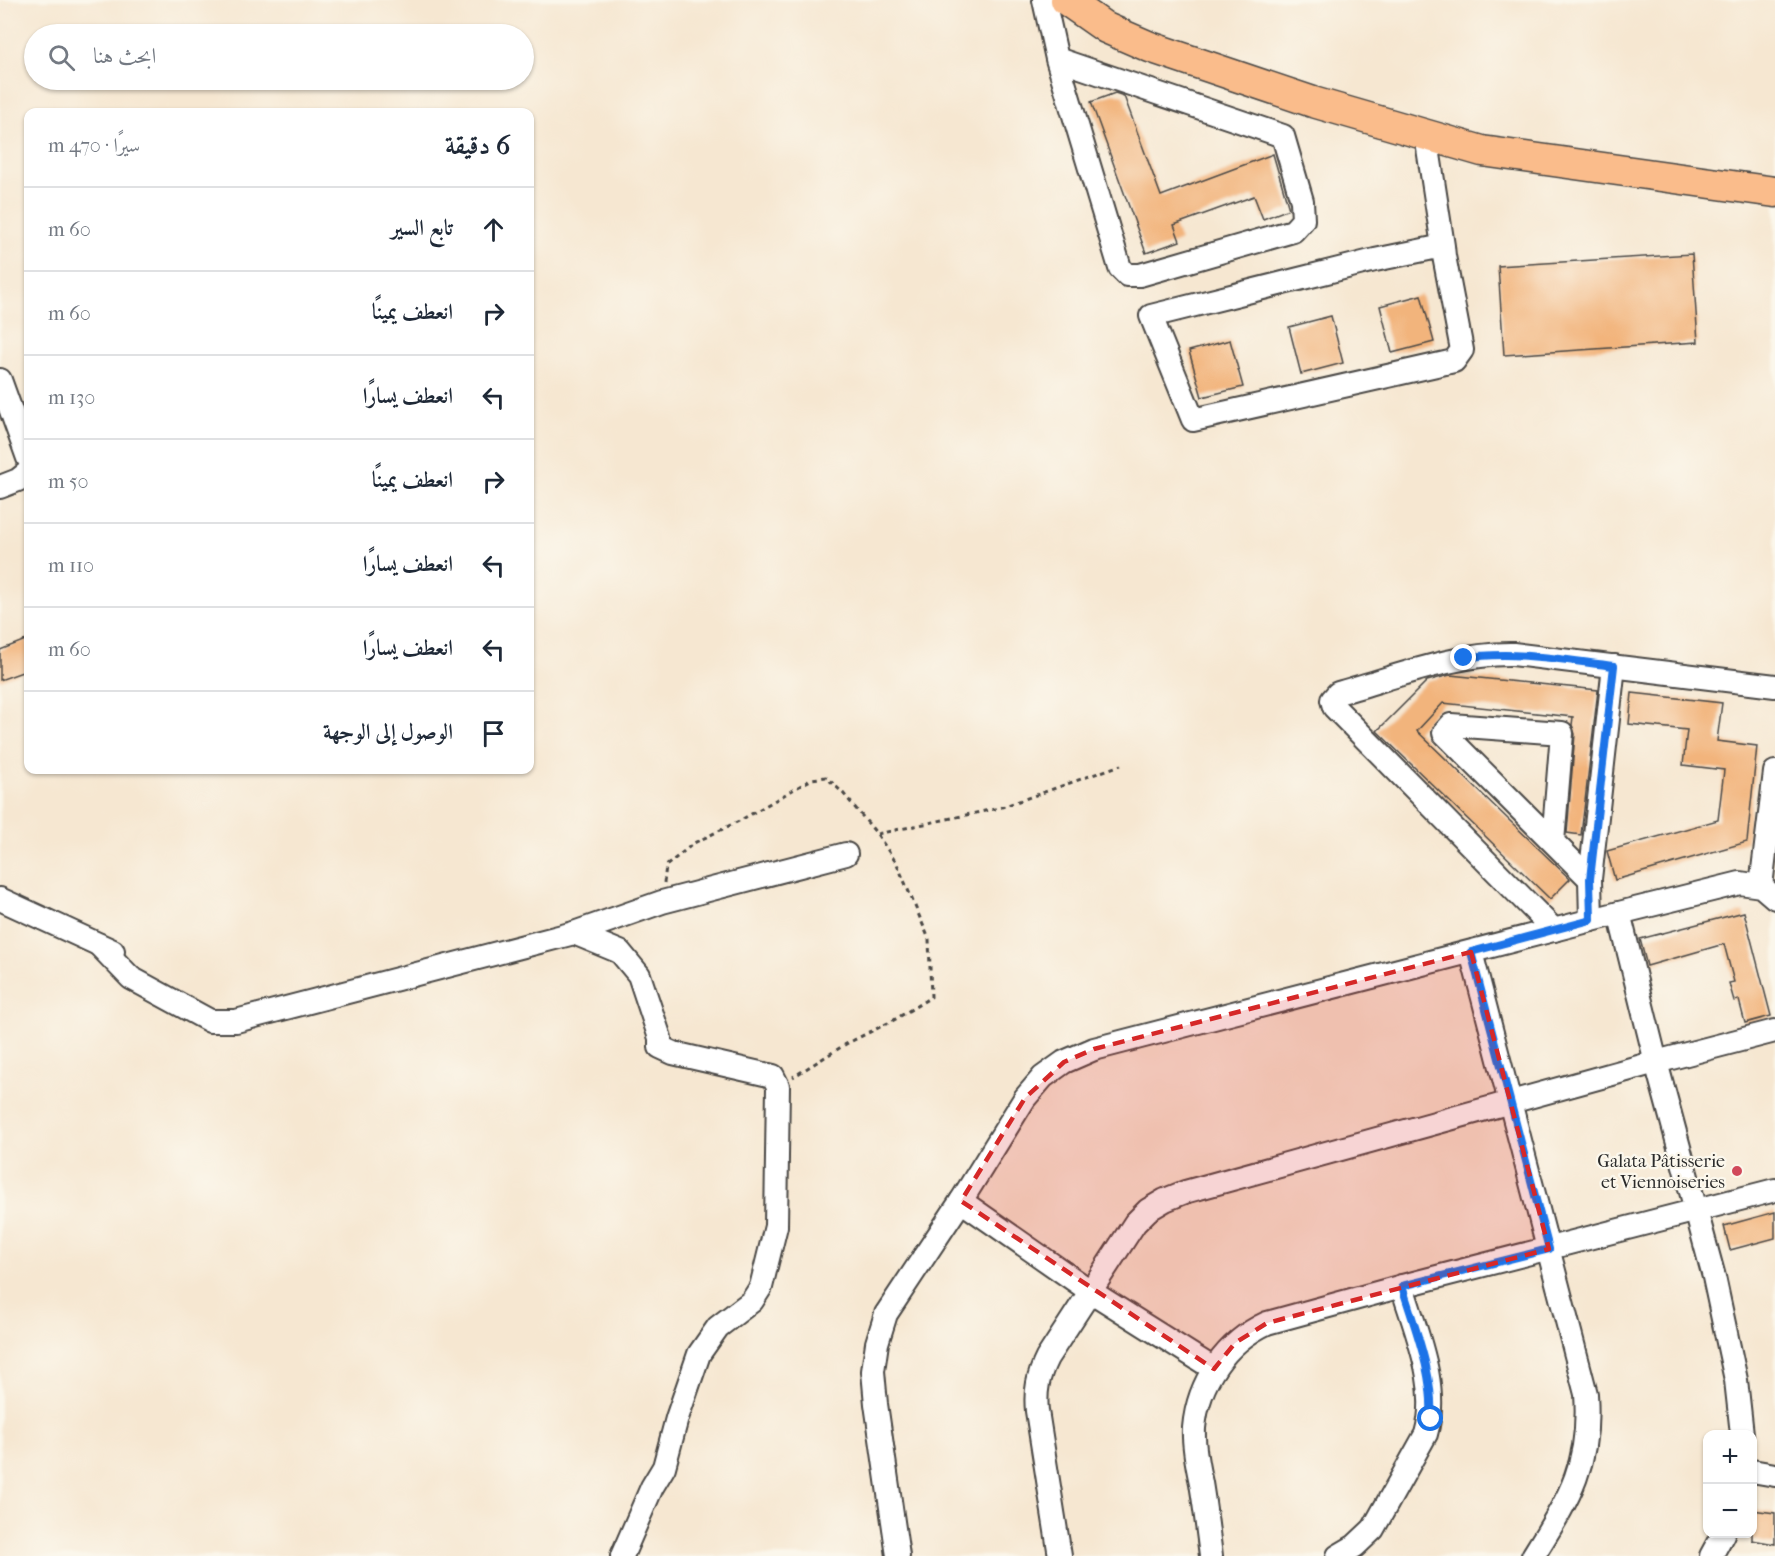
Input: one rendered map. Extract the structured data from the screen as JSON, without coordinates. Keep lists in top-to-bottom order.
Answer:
{
  "places": ["Galata Pâtisserie et Viennoiseries"],
  "page": {
    "search": "ابحث هنا",
    "heading": ["6 دقيقة", "سيرًا · 470 m"],
    "list": [
      ["تابع السير", "60 m"],
      ["انعطف يمينًا", "60 m"],
      ["انعطف يسارًا", "130 m"],
      ["انعطف يمينًا", "50 m"],
      ["انعطف يسارًا", "110 m"],
      ["انعطف يسارًا", "60 m"],
      "الوصول إلى الوجهة"
    ],
    "map_buttons": ["+", "−"]
  }
}
